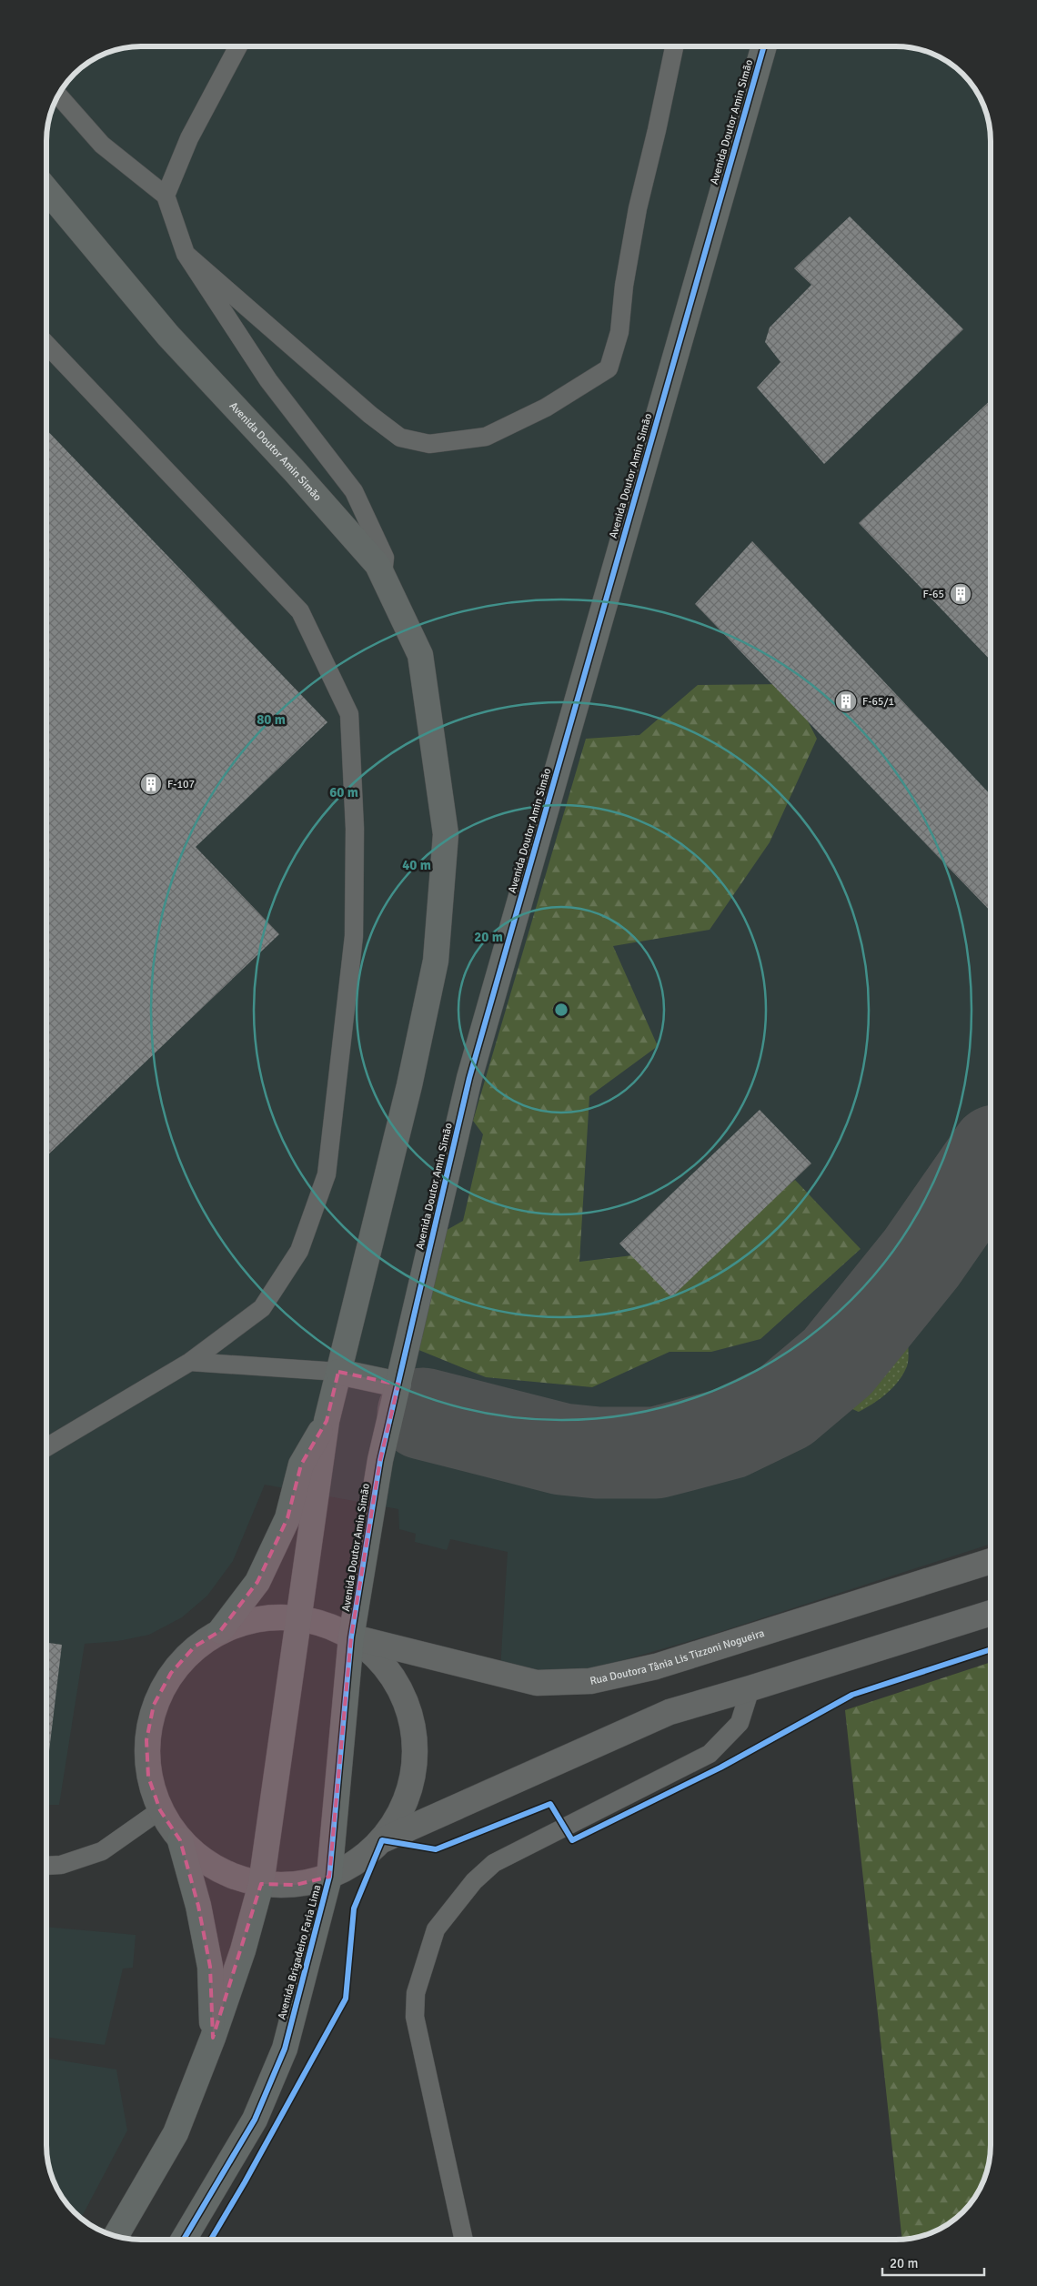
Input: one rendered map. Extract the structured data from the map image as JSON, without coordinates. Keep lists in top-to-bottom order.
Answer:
{
  "streets": {
    "street": ["Avenida Doutor Amin Simão", "Rua Doutora Tânia Lis Tizzoni Nogueira", "Avenida Brigadeiro Faria Lima"]
  },
  "crossings": [
    ["Avenida Doutor Amin Simão", "Rua Doutora Tânia Lis Tizzoni Nogueira"],
    ["Avenida Doutor Amin Simão", "Avenida Brigadeiro Faria Lima"],
    ["Rua Doutora Tânia Lis Tizzoni Nogueira", "Avenida Brigadeiro Faria Lima"]
  ],
  "places": {
    "building": ["F-65", "F-65/1", "F-107"]
  },
  "scale_bar": "20 m",
  "rings": [
    "80 m",
    "60 m",
    "40 m",
    "20 m"
  ]
}
